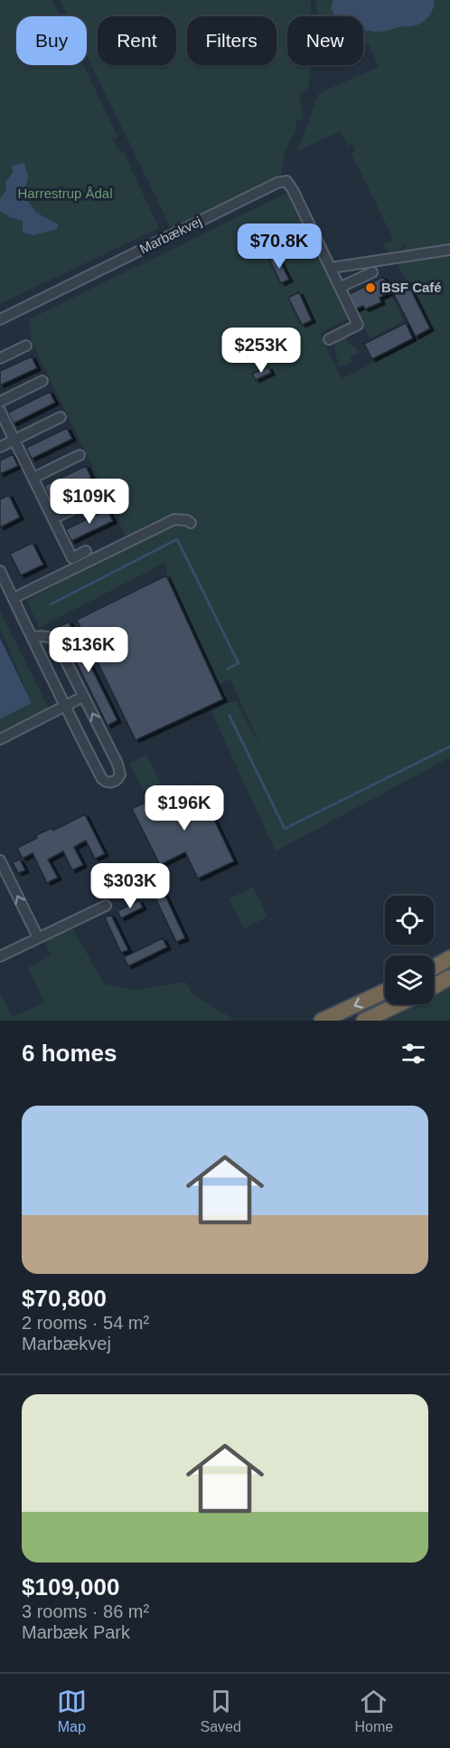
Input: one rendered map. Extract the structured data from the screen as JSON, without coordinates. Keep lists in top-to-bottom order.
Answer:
{
  "streets": {
    "street": ["Marbækvej"]
  },
  "parks": ["Harrestrup Ådal"],
  "places": ["BSF Café"],
  "page": {
    "chip": [
      "Buy",
      "Rent",
      "Filters",
      "New"
    ],
    "price": [
      "$70.8K",
      "$253K",
      "$109K",
      "$136K",
      "$196K",
      "$303K"
    ],
    "heading": "6 homes",
    "list": [
      {
        "name": "$70,800",
        "note": "2 rooms · 54 m² · Marbækvej"
      },
      {
        "name": "$109,000",
        "note": "3 rooms · 86 m² · Marbæk Park"
      }
    ],
    "tabs": ["Map", "Saved", "Home"]
  }
}
